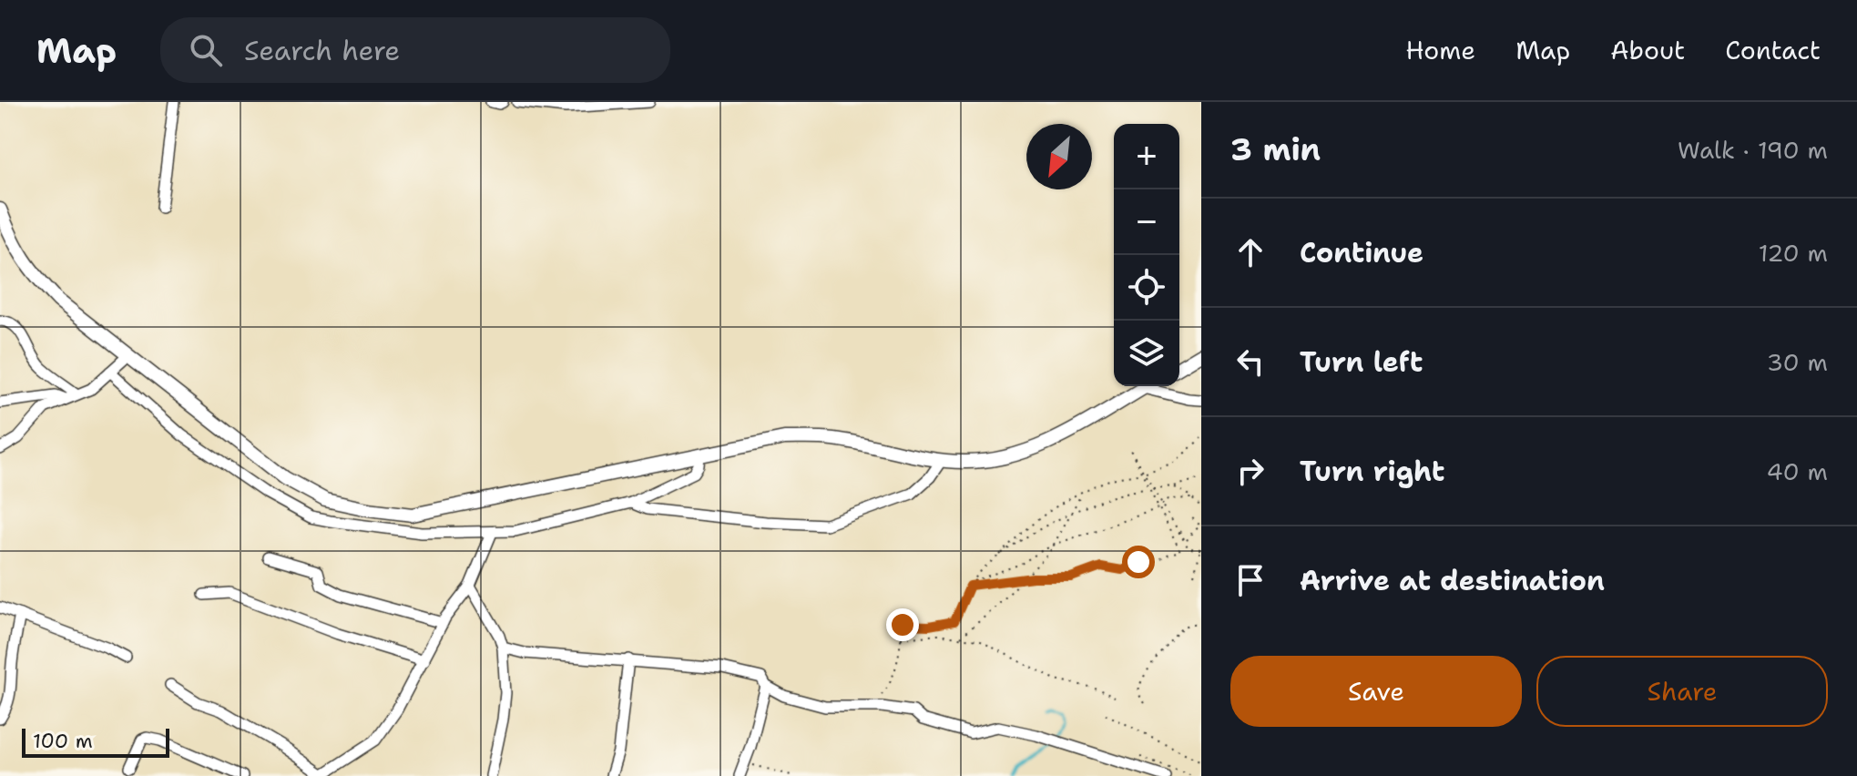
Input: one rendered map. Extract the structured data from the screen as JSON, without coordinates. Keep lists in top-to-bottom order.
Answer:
{
  "scale_bar": "100 m",
  "north": "bottom left",
  "page": {
    "header": "Map",
    "search": "Search here",
    "nav": [
      "Home",
      "Map",
      "About",
      "Contact"
    ],
    "heading": ["3 min", "Walk · 190 m"],
    "map_buttons": ["+", "−"],
    "list": [
      ["Continue", "120 m"],
      ["Turn left", "30 m"],
      ["Turn right", "40 m"],
      "Arrive at destination"
    ],
    "buttons": ["Save", "Share"],
    "scale": "100 m"
  }
}
